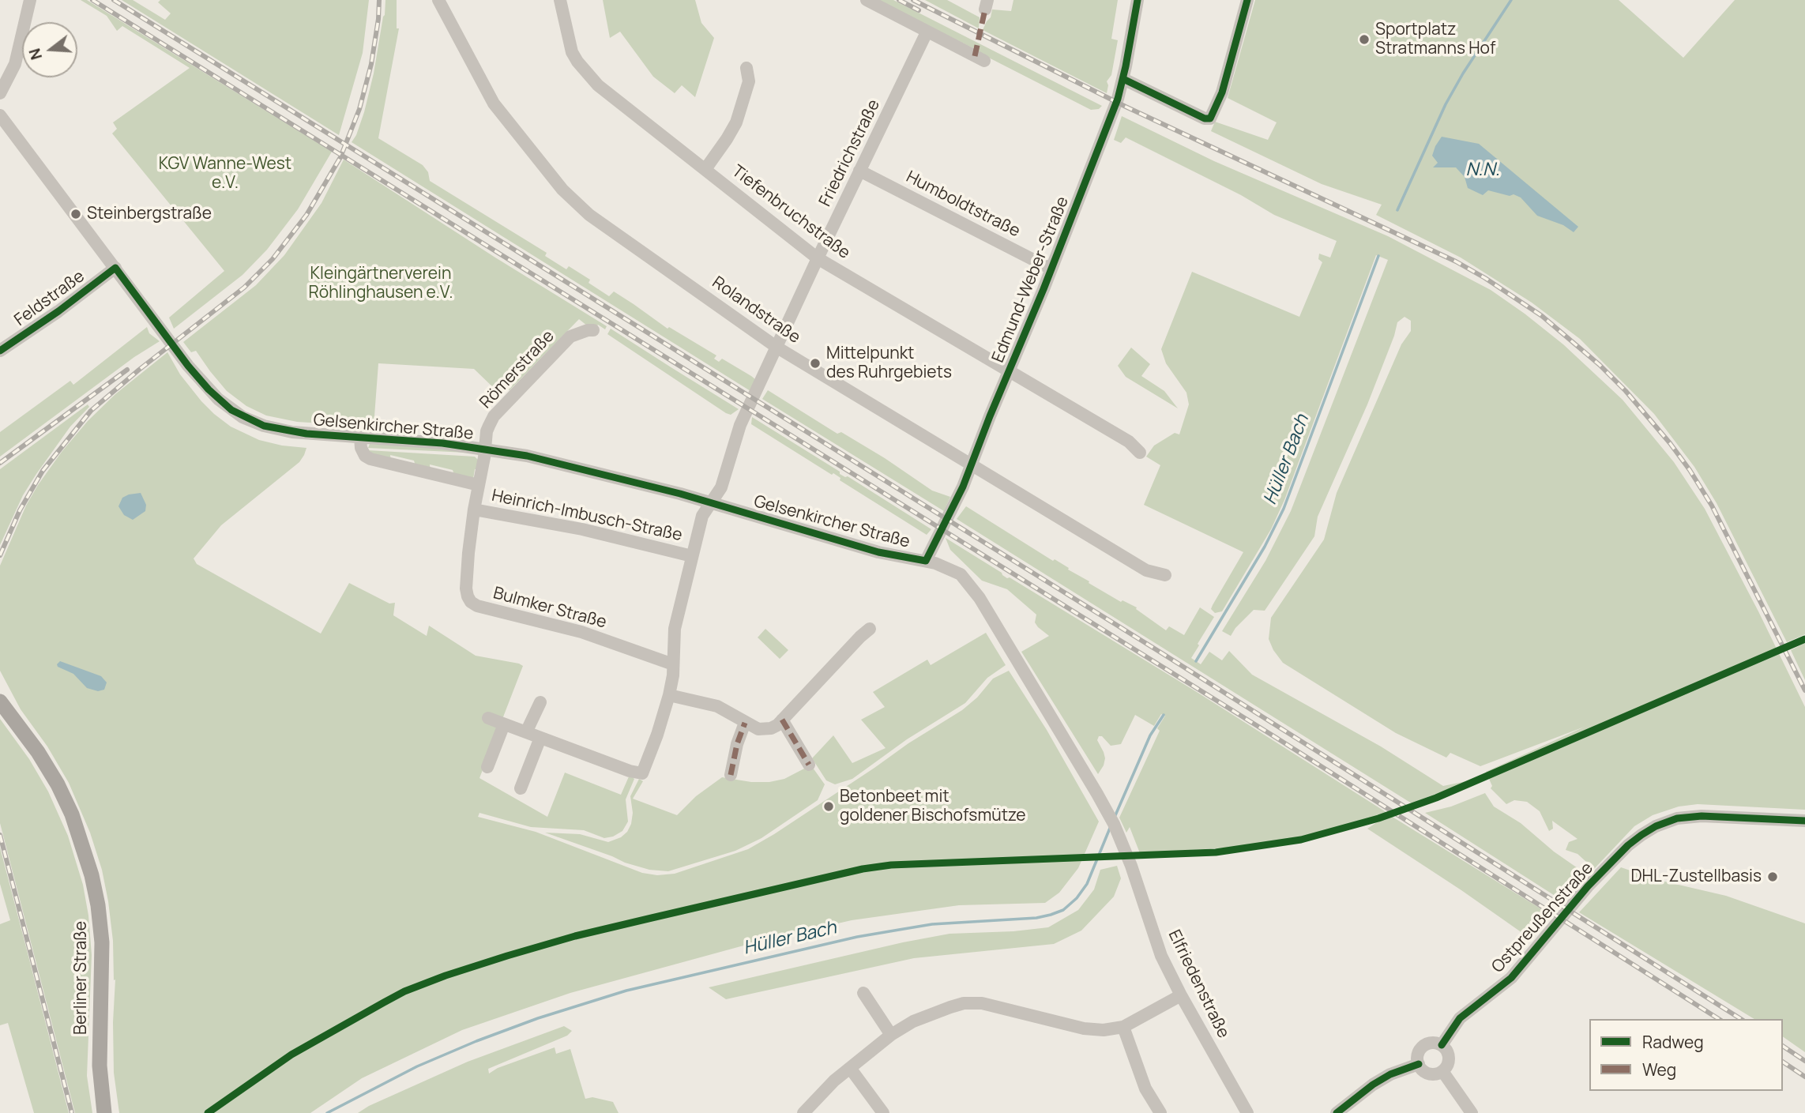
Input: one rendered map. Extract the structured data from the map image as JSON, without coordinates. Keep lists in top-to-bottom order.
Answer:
{
  "streets": {
    "main road": ["Berliner Straße"],
    "street": [
      "Friedrichstraße",
      "Humboldtstraße",
      "Tiefenbruchstraße",
      "Edmund-Weber-Straße",
      "Feldstraße",
      "Rolandstraße",
      "Römerstraße",
      "Gelsenkircher Straße",
      "Heinrich-Imbusch-Straße",
      "Bulmker Straße",
      "Ostpreußenstraße",
      "Elfriedenstraße"
    ]
  },
  "crossings": [
    ["Friedrichstraße", "Humboldtstraße"],
    ["Friedrichstraße", "Tiefenbruchstraße"],
    ["Friedrichstraße", "Rolandstraße"],
    ["Friedrichstraße", "Gelsenkircher Straße"],
    ["Friedrichstraße", "Heinrich-Imbusch-Straße"],
    ["Humboldtstraße", "Edmund-Weber-Straße"],
    ["Tiefenbruchstraße", "Edmund-Weber-Straße"],
    ["Edmund-Weber-Straße", "Rolandstraße"],
    ["Edmund-Weber-Straße", "Gelsenkircher Straße"],
    ["Feldstraße", "Gelsenkircher Straße"],
    ["Römerstraße", "Gelsenkircher Straße"],
    ["Römerstraße", "Bulmker Straße"],
    ["Gelsenkircher Straße", "Heinrich-Imbusch-Straße"],
    ["Gelsenkircher Straße", "Bulmker Straße"],
    ["Gelsenkircher Straße", "Elfriedenstraße"],
    ["Heinrich-Imbusch-Straße", "Bulmker Straße"]
  ],
  "water": ["N.N.", "Hüller Bach"],
  "parks": ["KGV Wanne-West e.V.", "Kleingärtnerverein Röhlinghausen e.V."],
  "places": [
    "Sportplatz Stratmanns Hof",
    "Steinbergstraße",
    "Mittelpunkt des Ruhrgebiets",
    "Betonbeet mit goldener Bischofsmütze",
    "DHL-Zustellbasis"
  ],
  "legend": ["Radweg", "Weg"],
  "north": "left"
}
